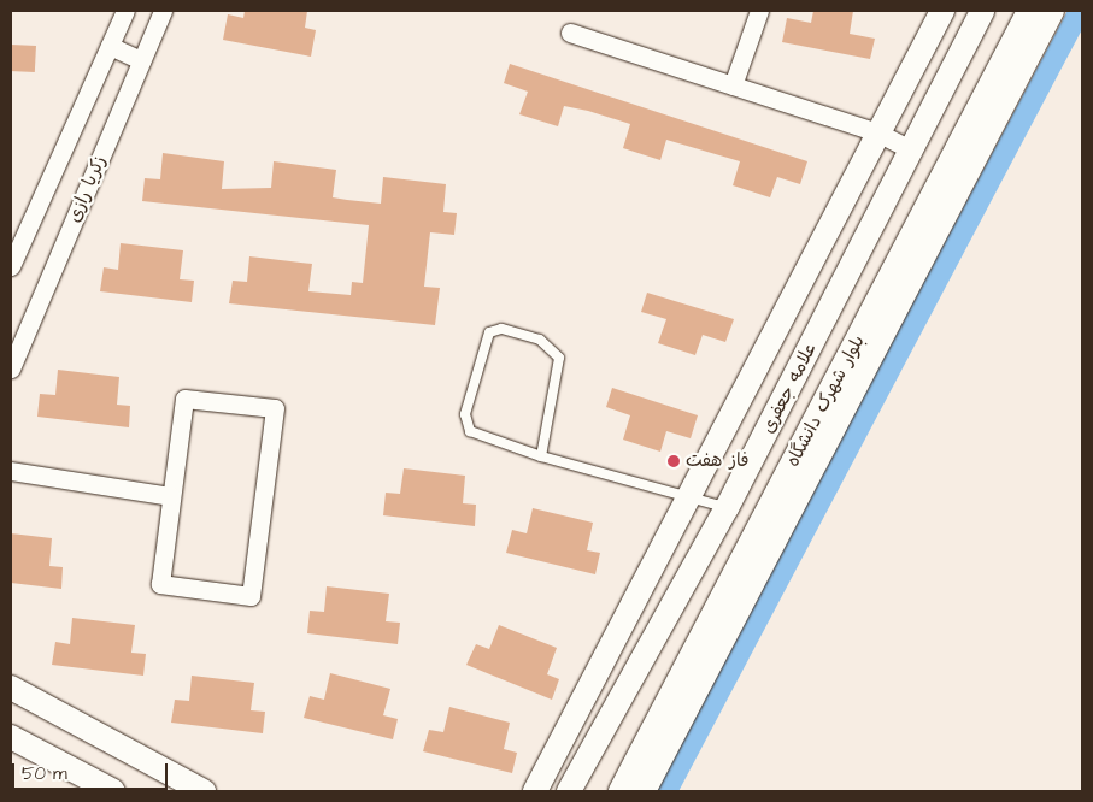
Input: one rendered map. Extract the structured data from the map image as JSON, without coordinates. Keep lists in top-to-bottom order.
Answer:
{
  "streets": {
    "street": ["زکریا رازی", "علامه جعفری", "بلوار شهرک دانشگاه"]
  },
  "places": ["فاز هفت"],
  "scale_bar": "50 m"
}
